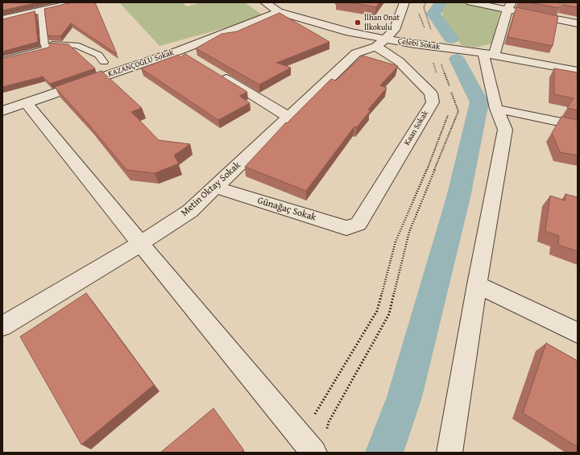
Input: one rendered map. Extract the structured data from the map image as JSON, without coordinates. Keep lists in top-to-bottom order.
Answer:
{
  "streets": {
    "street": [
      "Çelebi Sokak",
      "KAZANÇOĞLU Sokak",
      "Kaan Sokak",
      "Metin Oktay Sokak",
      "Günağaç Sokak"
    ]
  },
  "crossings": [
    ["Çelebi Sokak", "KAZANÇOĞLU Sokak"],
    ["Çelebi Sokak", "Kaan Sokak"],
    ["Çelebi Sokak", "Metin Oktay Sokak"],
    ["Kaan Sokak", "Metin Oktay Sokak"],
    ["Kaan Sokak", "Günağaç Sokak"],
    ["Metin Oktay Sokak", "Günağaç Sokak"]
  ],
  "places": ["İlhan Onat İlkokulu"]
}
